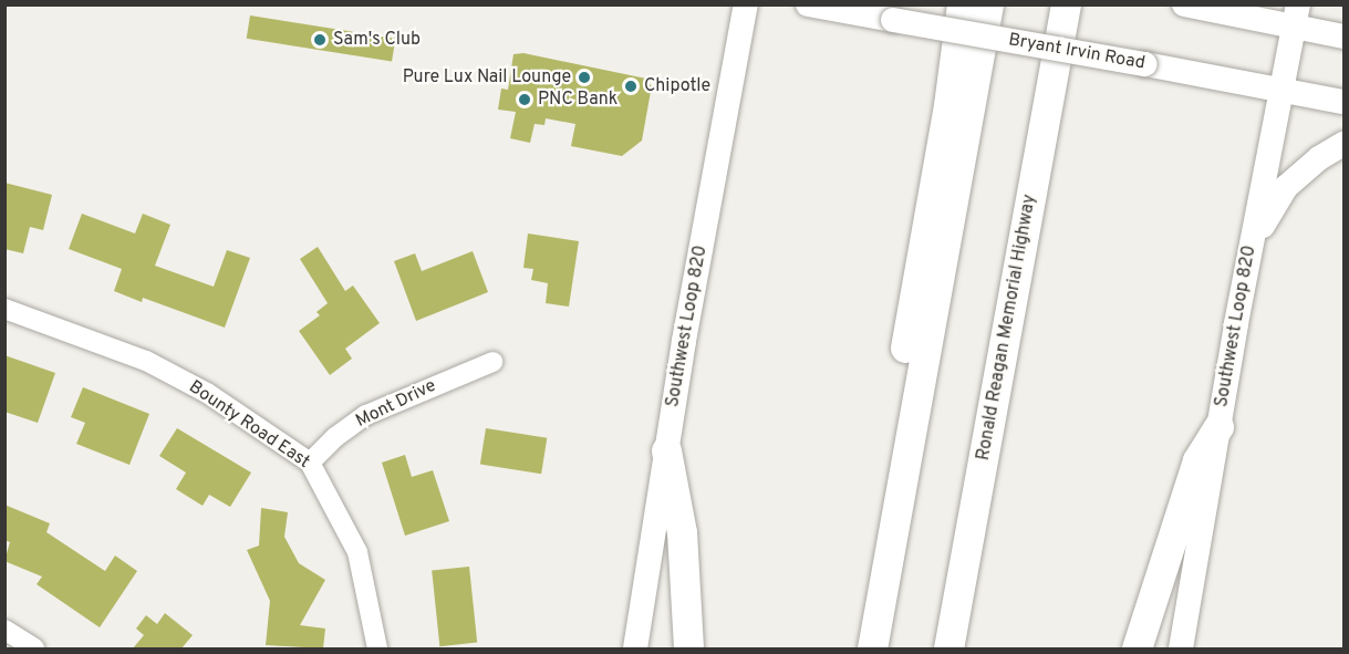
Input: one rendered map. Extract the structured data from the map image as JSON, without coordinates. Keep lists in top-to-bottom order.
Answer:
{
  "streets": {
    "highway": ["Ronald Reagan Memorial Highway"],
    "main road": ["Bryant Irvin Road", "Southwest Loop 820"],
    "street": ["Mont Drive", "Bounty Road East"]
  },
  "crossings": [
    ["Bryant Irvin Road", "Southwest Loop 820"],
    ["Mont Drive", "Bounty Road East"]
  ],
  "places": [
    "Sam's Club",
    "Pure Lux Nail Lounge",
    "Chipotle",
    "PNC Bank"
  ]
}
